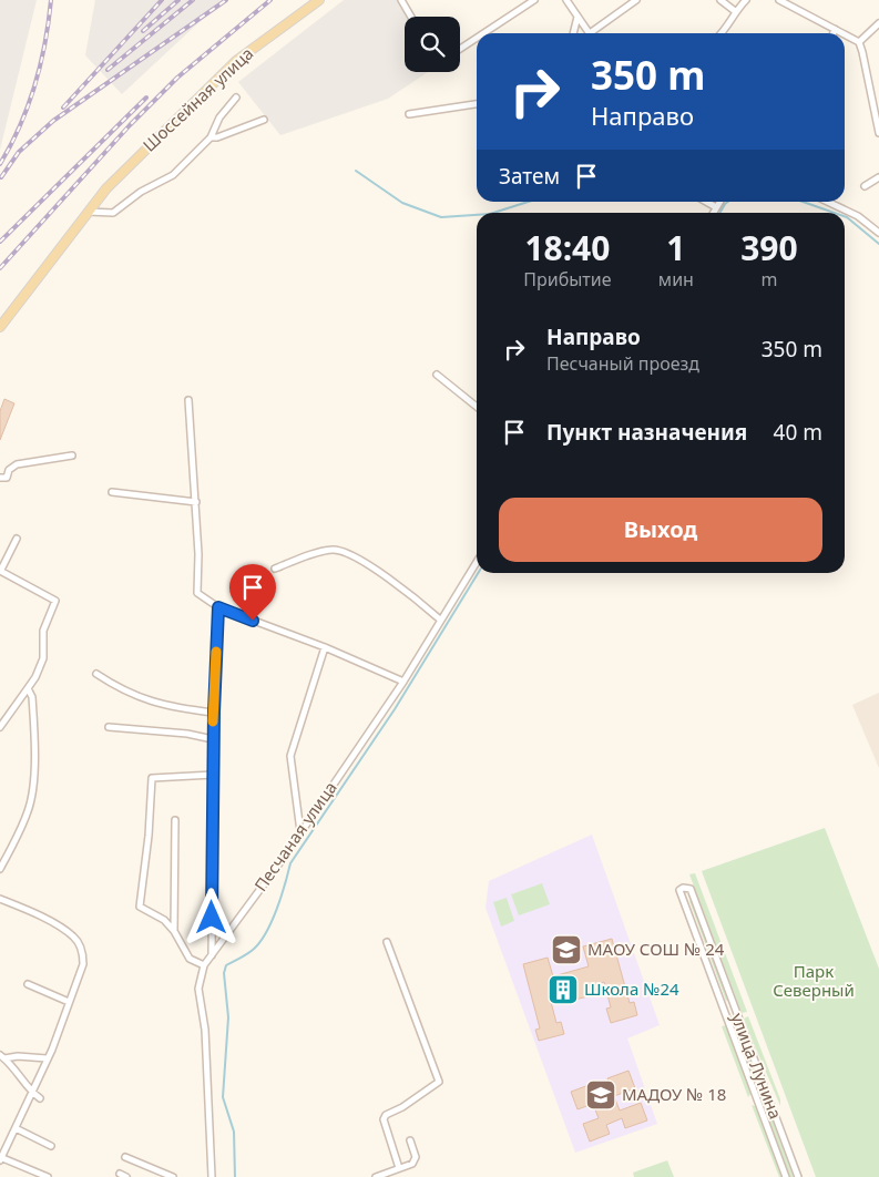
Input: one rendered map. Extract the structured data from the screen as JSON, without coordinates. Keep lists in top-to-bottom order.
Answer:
{
  "streets": {
    "main road": ["Шоссейная улица"],
    "street": ["Песчаная улица", "улица Лунина"]
  },
  "parks": ["Парк Северный"],
  "places": {
    "school or university": ["МАОУ СОШ № 24", "МАДОУ № 18"],
    "building": ["Школа №24"]
  },
  "page": {
    "turn": ["350 m", "Направо"],
    "then": "Затем",
    "eta": [
      "18:40",
      "Прибытие",
      "1",
      "мин",
      "390",
      "m"
    ],
    "list": [
      {
        "name": "Направо",
        "note": "Песчаный проезд",
        "value": "350 m"
      },
      {
        "name": "Пункт назначения",
        "value": "40 m"
      }
    ],
    "buttons": "Выход"
  }
}
